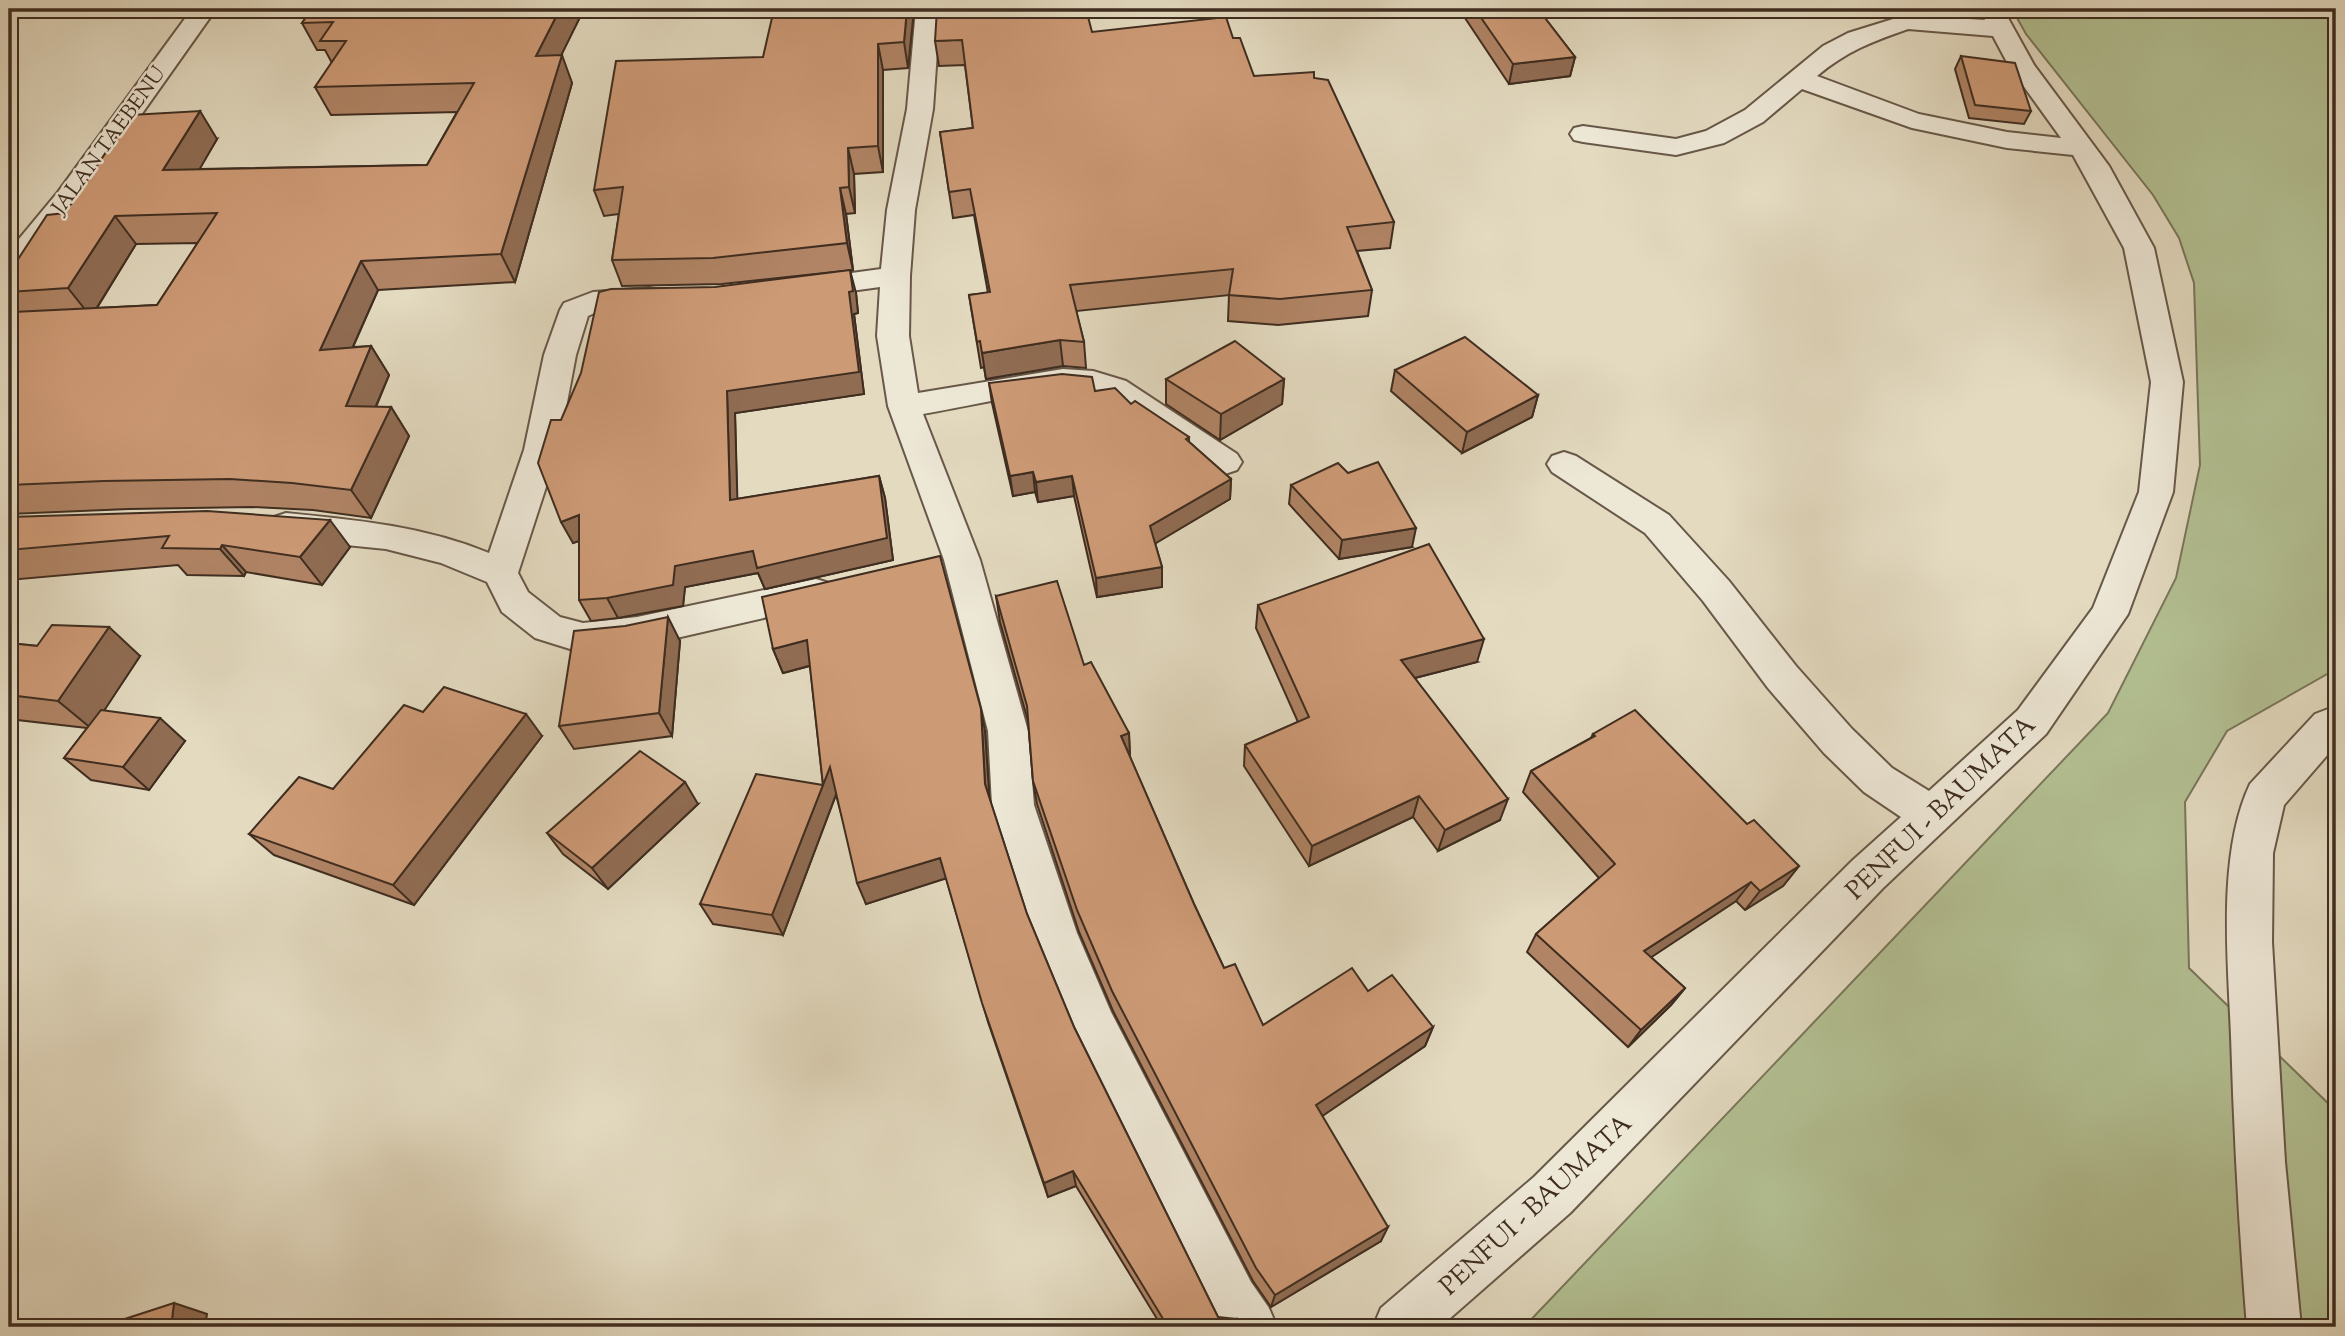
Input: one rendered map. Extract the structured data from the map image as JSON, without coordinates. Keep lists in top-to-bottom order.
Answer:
{
  "streets": {
    "street": ["JALAN TAEBENU", "PENFUI - BAUMATA"]
  }
}
